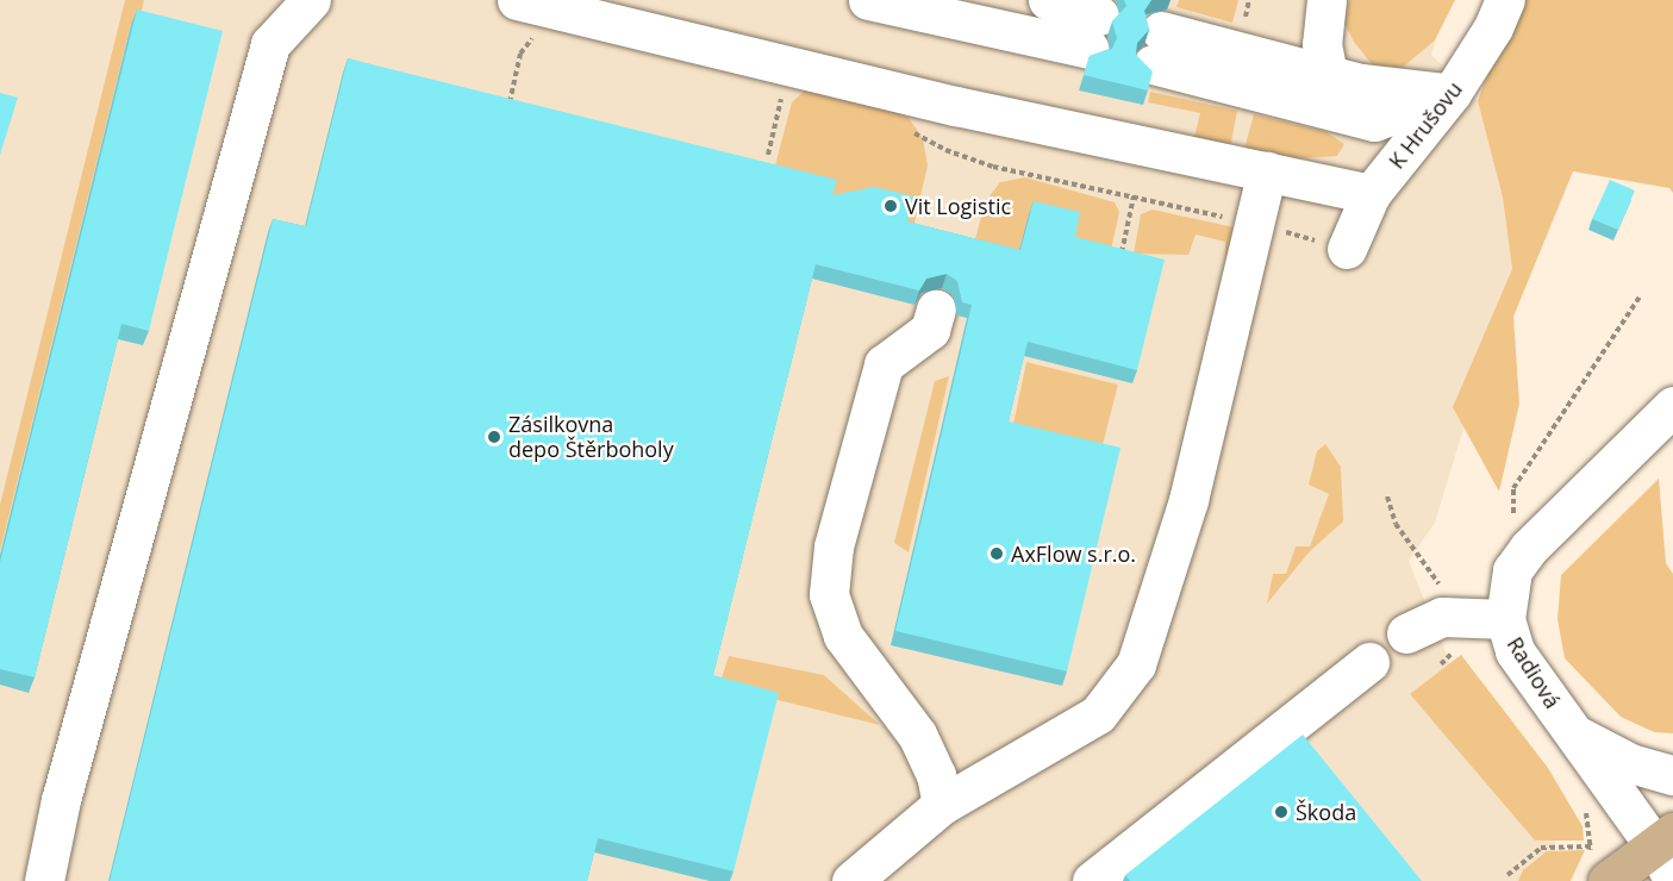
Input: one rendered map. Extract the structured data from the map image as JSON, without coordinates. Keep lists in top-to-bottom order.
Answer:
{
  "streets": {
    "street": ["K Hrušovu", "Radiová"]
  },
  "places": [
    "Vit Logistic",
    "Zásilkovna depo Štěrboholy",
    "AxFlow s.r.o.",
    "Škoda"
  ]
}
